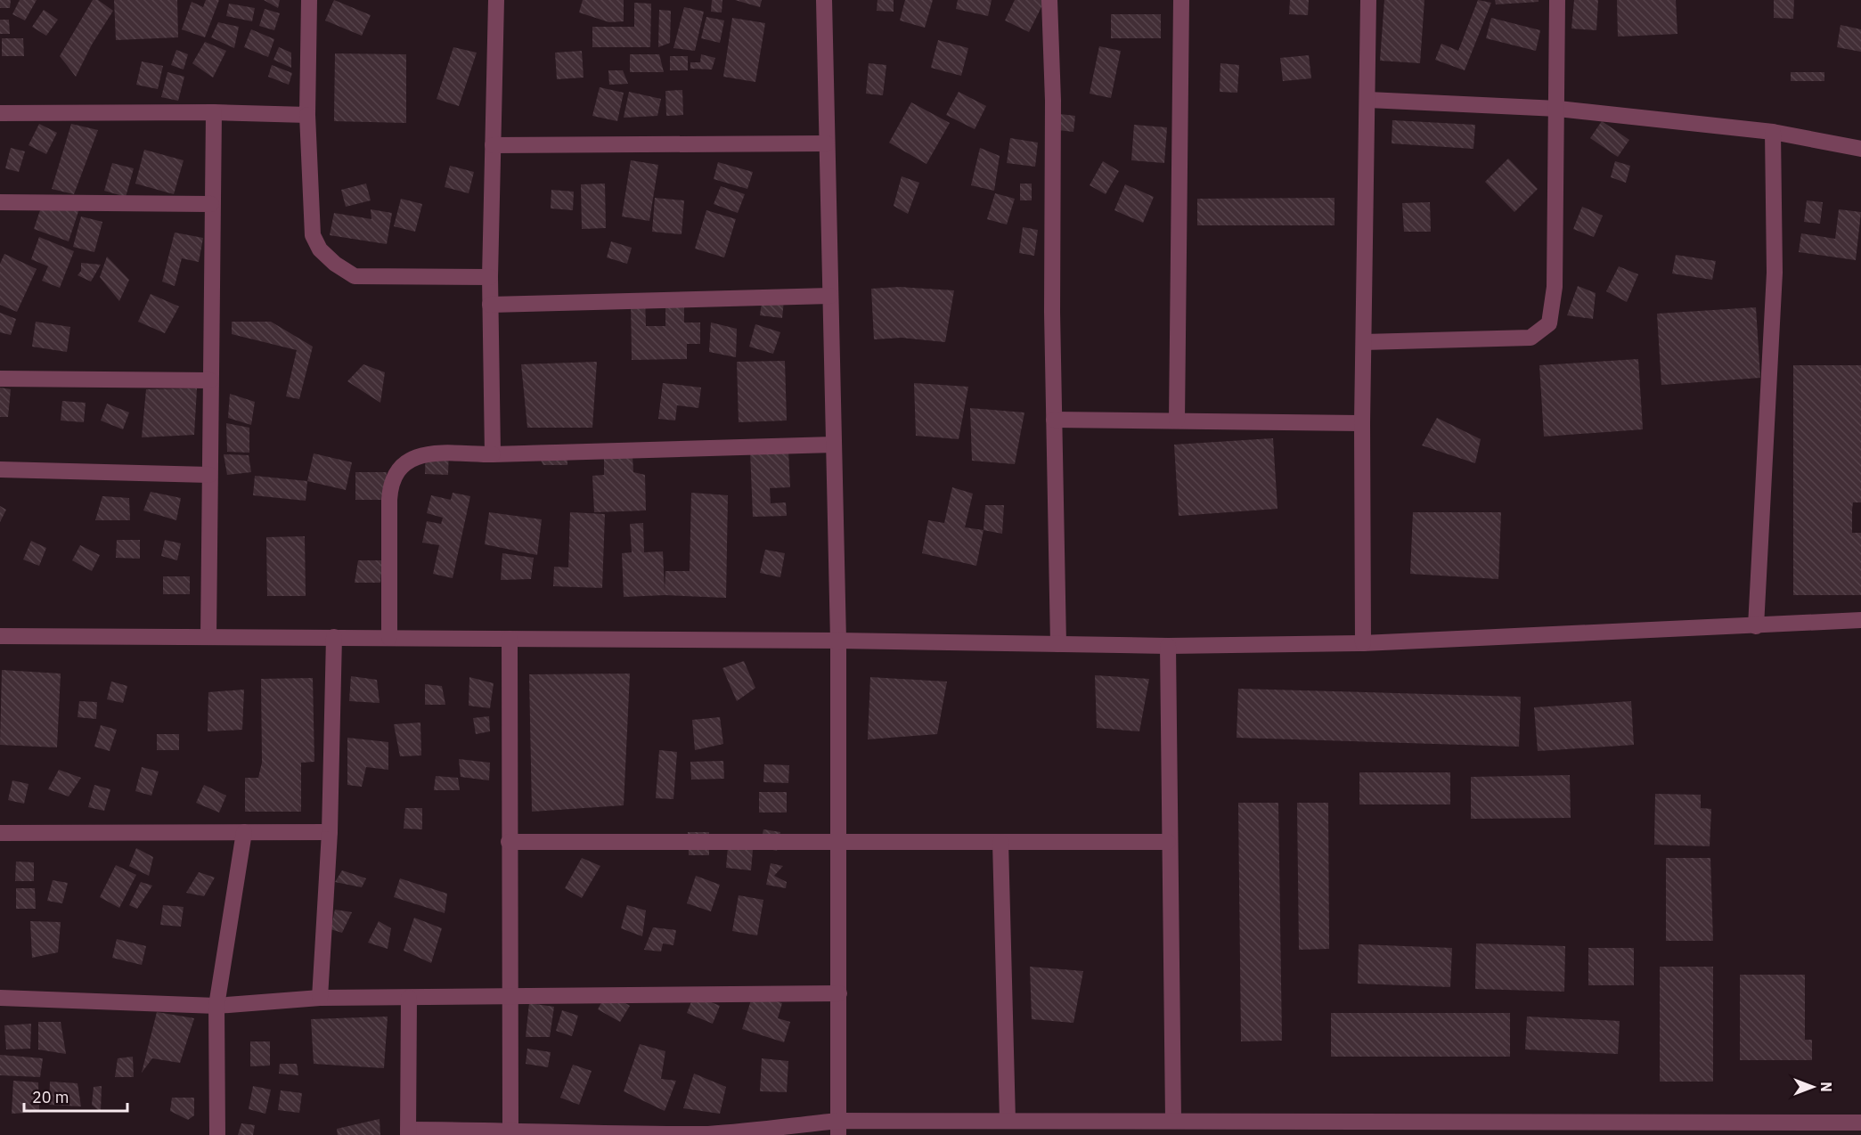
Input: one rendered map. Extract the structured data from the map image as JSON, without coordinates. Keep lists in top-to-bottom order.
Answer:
{
  "scale_bar": "20 m",
  "north": "right"
}
